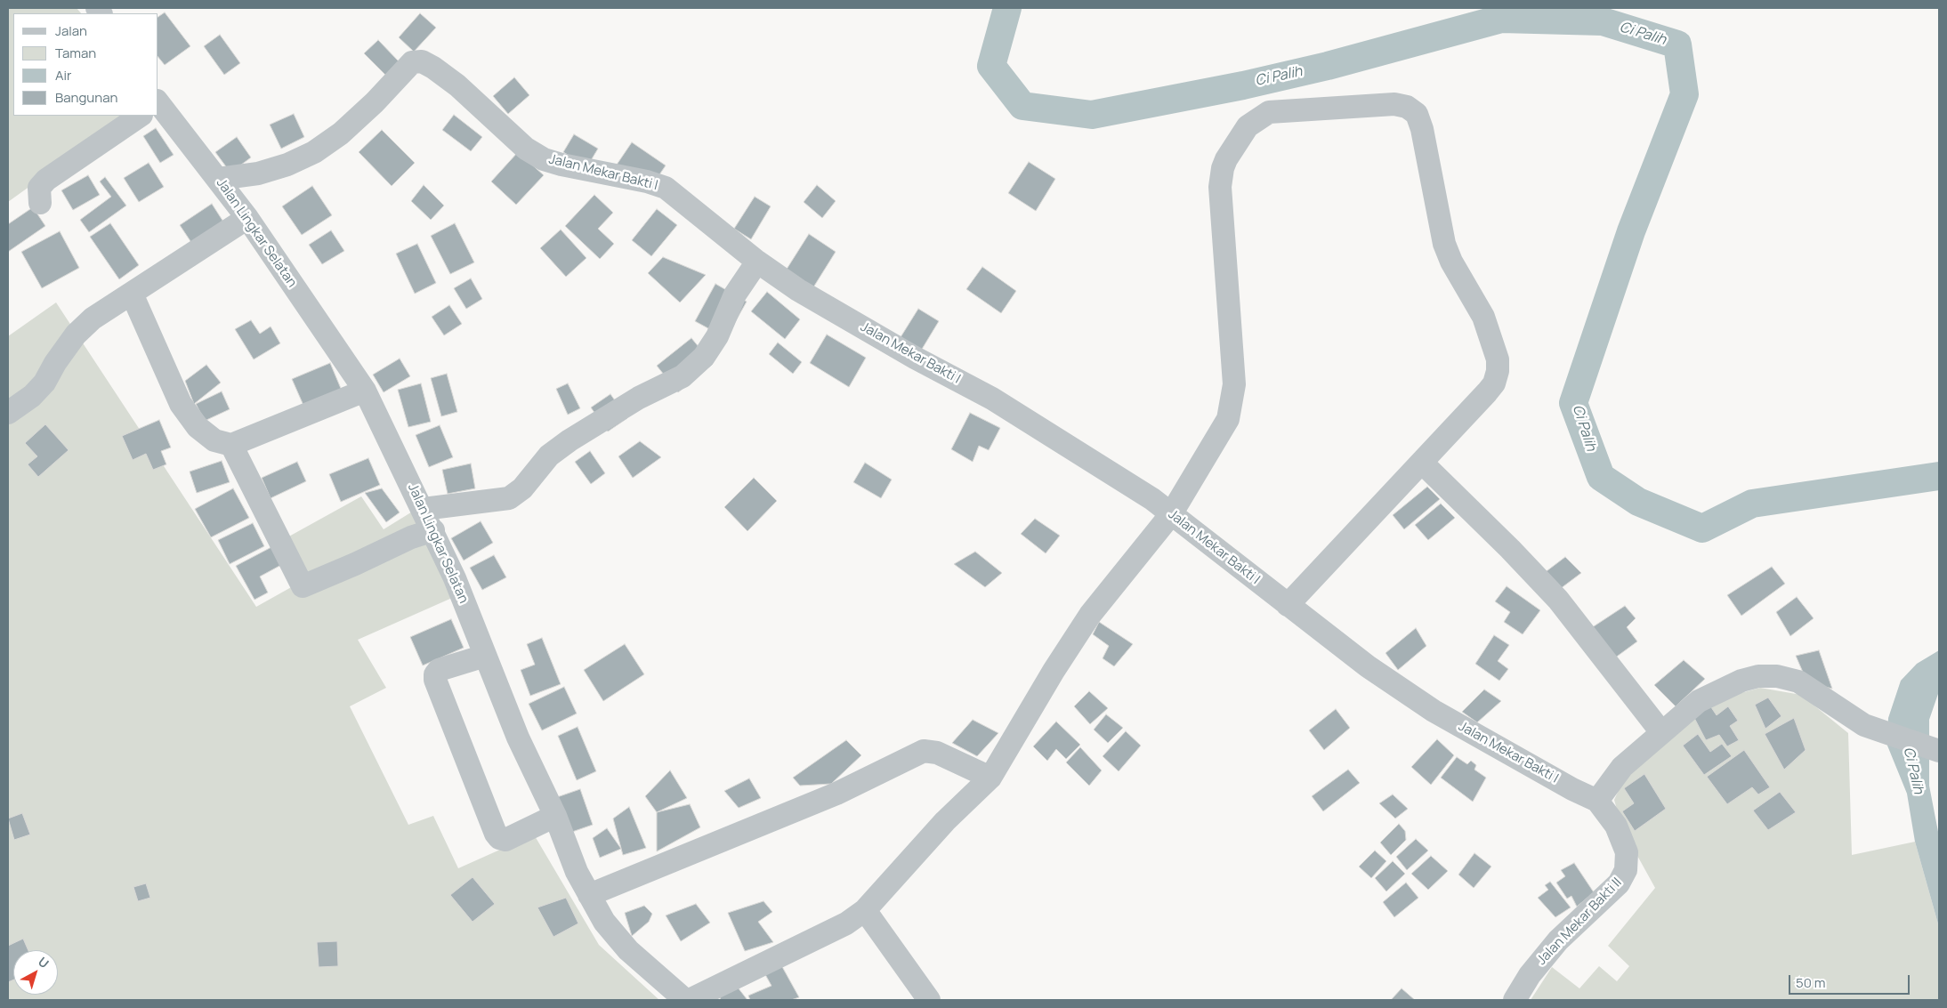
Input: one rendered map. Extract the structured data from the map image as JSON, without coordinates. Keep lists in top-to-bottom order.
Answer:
{
  "streets": {
    "street": ["Jalan Mekar Bakti I", "Jalan Lingkar Selatan", "Jalan Mekar Bakti II"]
  },
  "crossings": [
    ["Jalan Mekar Bakti I", "Jalan Lingkar Selatan"],
    ["Jalan Mekar Bakti I", "Jalan Mekar Bakti II"]
  ],
  "water": ["Ci Palih"],
  "legend": [
    "Jalan",
    "Taman",
    "Air",
    "Bangunan"
  ],
  "scale_bar": "50 m",
  "north": "top right"
}
